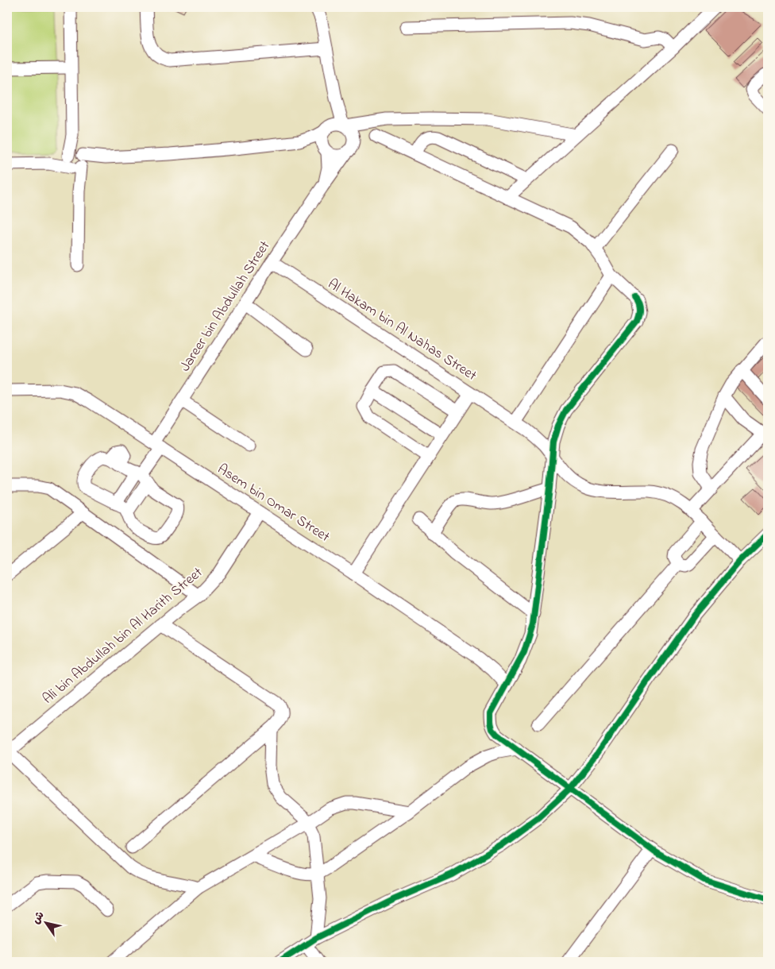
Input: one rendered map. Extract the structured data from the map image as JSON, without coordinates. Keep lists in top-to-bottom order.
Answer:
{
  "streets": {
    "street": [
      "Jareer bin Abdullah Street",
      "Al Hakam bin Al Nahas Street",
      "Asem bin Omar Street",
      "Ali bin Abdullah bin Al Harith Street"
    ]
  },
  "crossings": [
    ["Jareer bin Abdullah Street", "Al Hakam bin Al Nahas Street"],
    ["Jareer bin Abdullah Street", "Asem bin Omar Street"],
    ["Asem bin Omar Street", "Ali bin Abdullah bin Al Harith Street"]
  ],
  "north": "top left"
}
